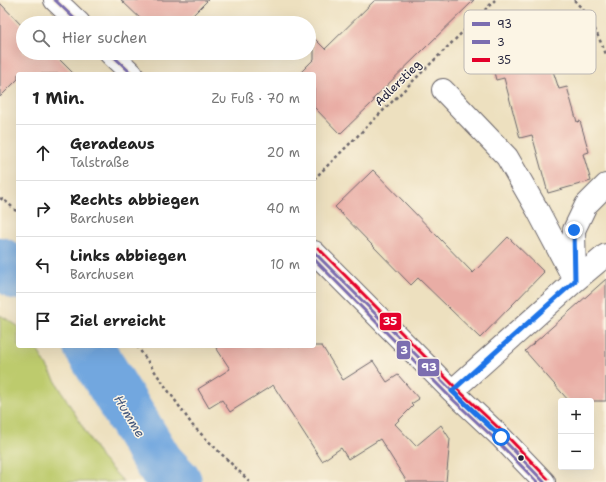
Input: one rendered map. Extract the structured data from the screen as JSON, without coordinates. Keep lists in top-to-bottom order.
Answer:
{
  "streets": {
    "path": ["Adlerstieg"]
  },
  "water": ["Humme"],
  "lines": ["transit line 93", "transit line 35", "transit line 3"],
  "legend": ["93", "3", "35"],
  "page": {
    "search": "Hier suchen",
    "heading": ["1 Min.", "Zu Fuß · 70 m"],
    "list": [
      ["Geradeaus", "Talstraße", "20 m"],
      ["Rechts abbiegen", "Barchusen", "40 m"],
      ["Links abbiegen", "Barchusen", "10 m"],
      "Ziel erreicht"
    ],
    "map_buttons": ["+", "−"]
  }
}
